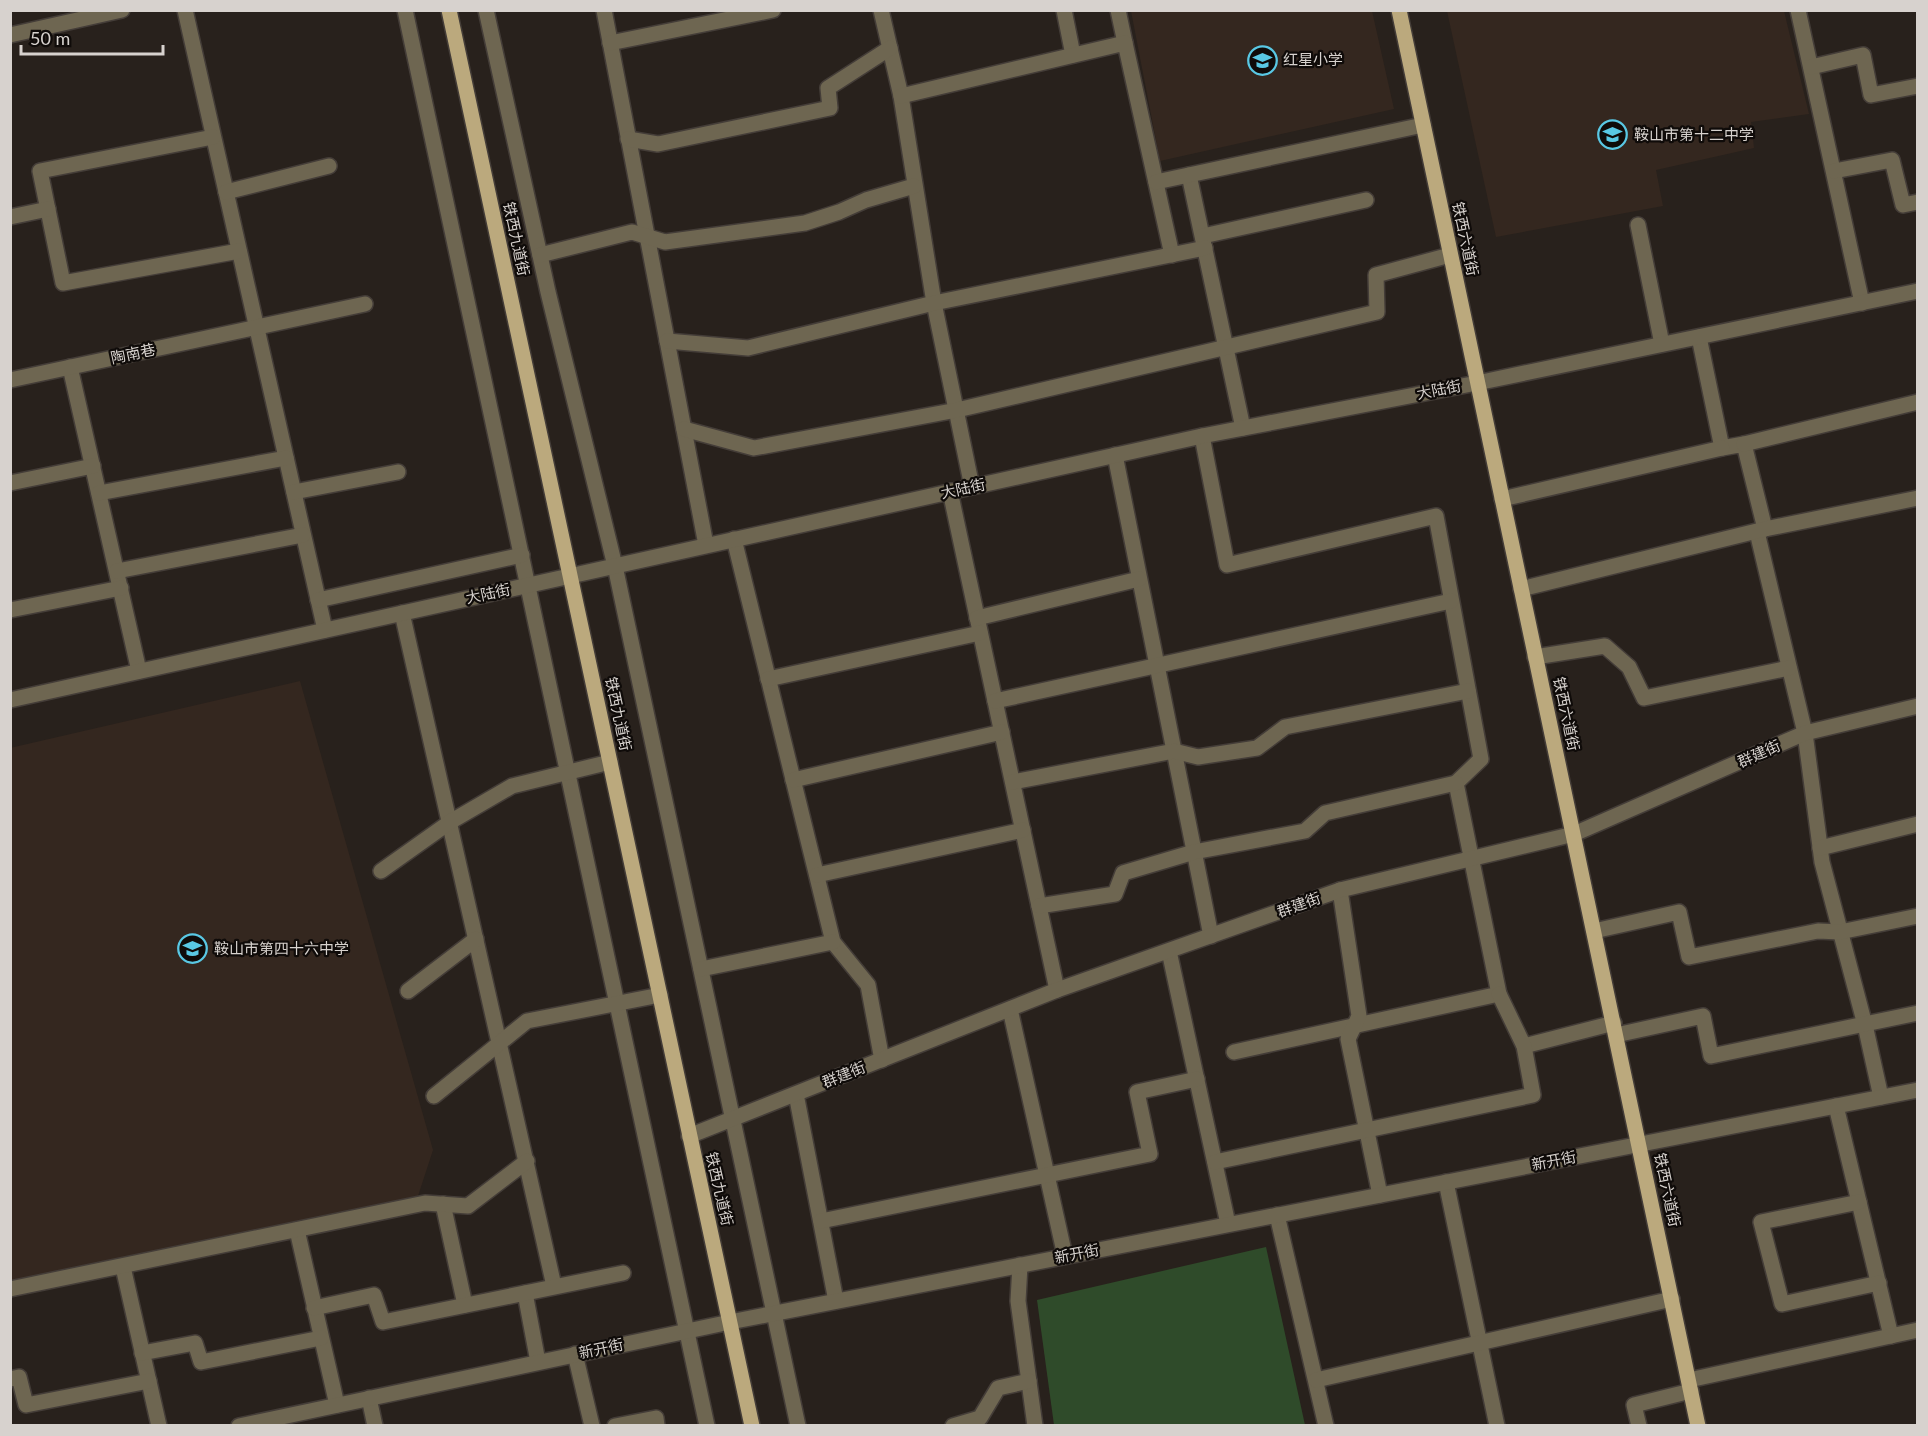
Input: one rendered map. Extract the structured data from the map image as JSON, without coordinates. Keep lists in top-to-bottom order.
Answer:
{
  "streets": {
    "main road": ["铁西九道街", "铁西六道街"],
    "street": [
      "陶南巷",
      "大陆街",
      "群建街",
      "新开街"
    ]
  },
  "crossings": [
    ["铁西九道街", "大陆街"],
    ["铁西九道街", "群建街"],
    ["铁西九道街", "新开街"],
    ["铁西六道街", "大陆街"],
    ["铁西六道街", "群建街"],
    ["铁西六道街", "新开街"]
  ],
  "places": {
    "school or university": ["红星小学", "鞍山市第十二中学", "鞍山市第四十六中学"]
  },
  "scale_bar": "50 m"
}
